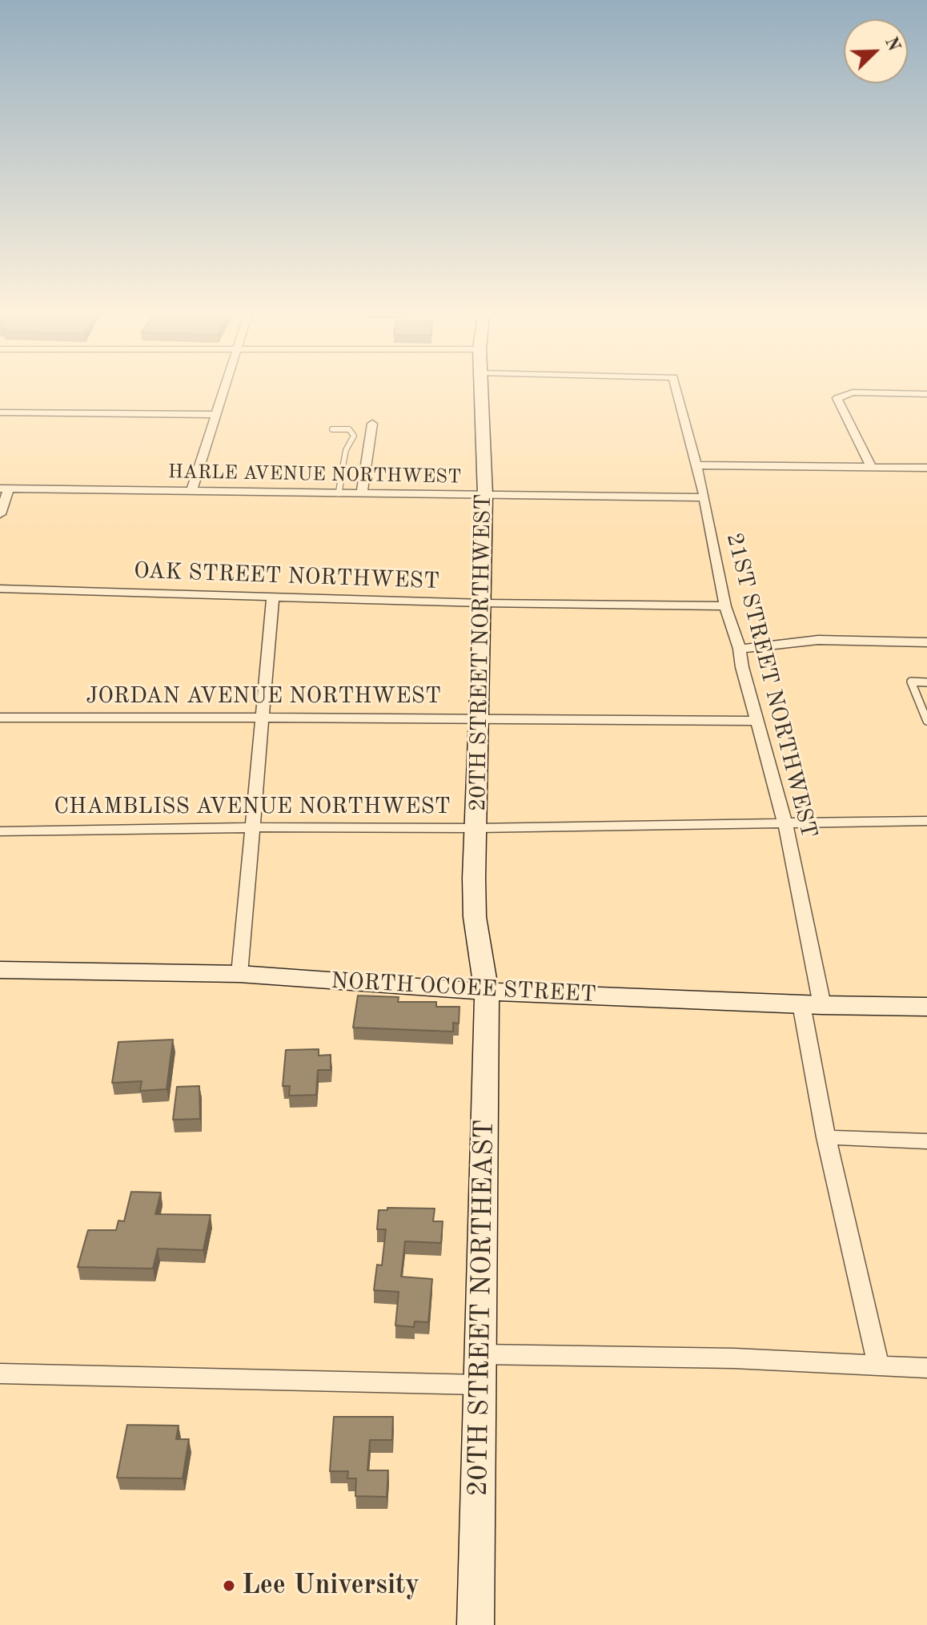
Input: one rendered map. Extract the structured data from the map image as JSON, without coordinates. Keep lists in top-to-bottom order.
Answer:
{
  "streets": {
    "street": [
      "HARLE AVENUE NORTHWEST",
      "OAK STREET NORTHWEST",
      "20TH STREET NORTHWEST",
      "21ST STREET NORTHWEST",
      "JORDAN AVENUE NORTHWEST",
      "CHAMBLISS AVENUE NORTHWEST",
      "NORTH OCOEE STREET",
      "20TH STREET NORTHEAST"
    ]
  },
  "crossings": [
    ["HARLE AVENUE NORTHWEST", "20TH STREET NORTHWEST"],
    ["HARLE AVENUE NORTHWEST", "21ST STREET NORTHWEST"],
    ["OAK STREET NORTHWEST", "20TH STREET NORTHWEST"],
    ["OAK STREET NORTHWEST", "21ST STREET NORTHWEST"],
    ["20TH STREET NORTHWEST", "JORDAN AVENUE NORTHWEST"],
    ["20TH STREET NORTHWEST", "CHAMBLISS AVENUE NORTHWEST"],
    ["20TH STREET NORTHWEST", "NORTH OCOEE STREET"],
    ["20TH STREET NORTHWEST", "20TH STREET NORTHEAST"],
    ["21ST STREET NORTHWEST", "JORDAN AVENUE NORTHWEST"],
    ["21ST STREET NORTHWEST", "CHAMBLISS AVENUE NORTHWEST"],
    ["21ST STREET NORTHWEST", "NORTH OCOEE STREET"],
    ["NORTH OCOEE STREET", "20TH STREET NORTHEAST"]
  ],
  "places": ["Lee University"],
  "north": "top right"
}
